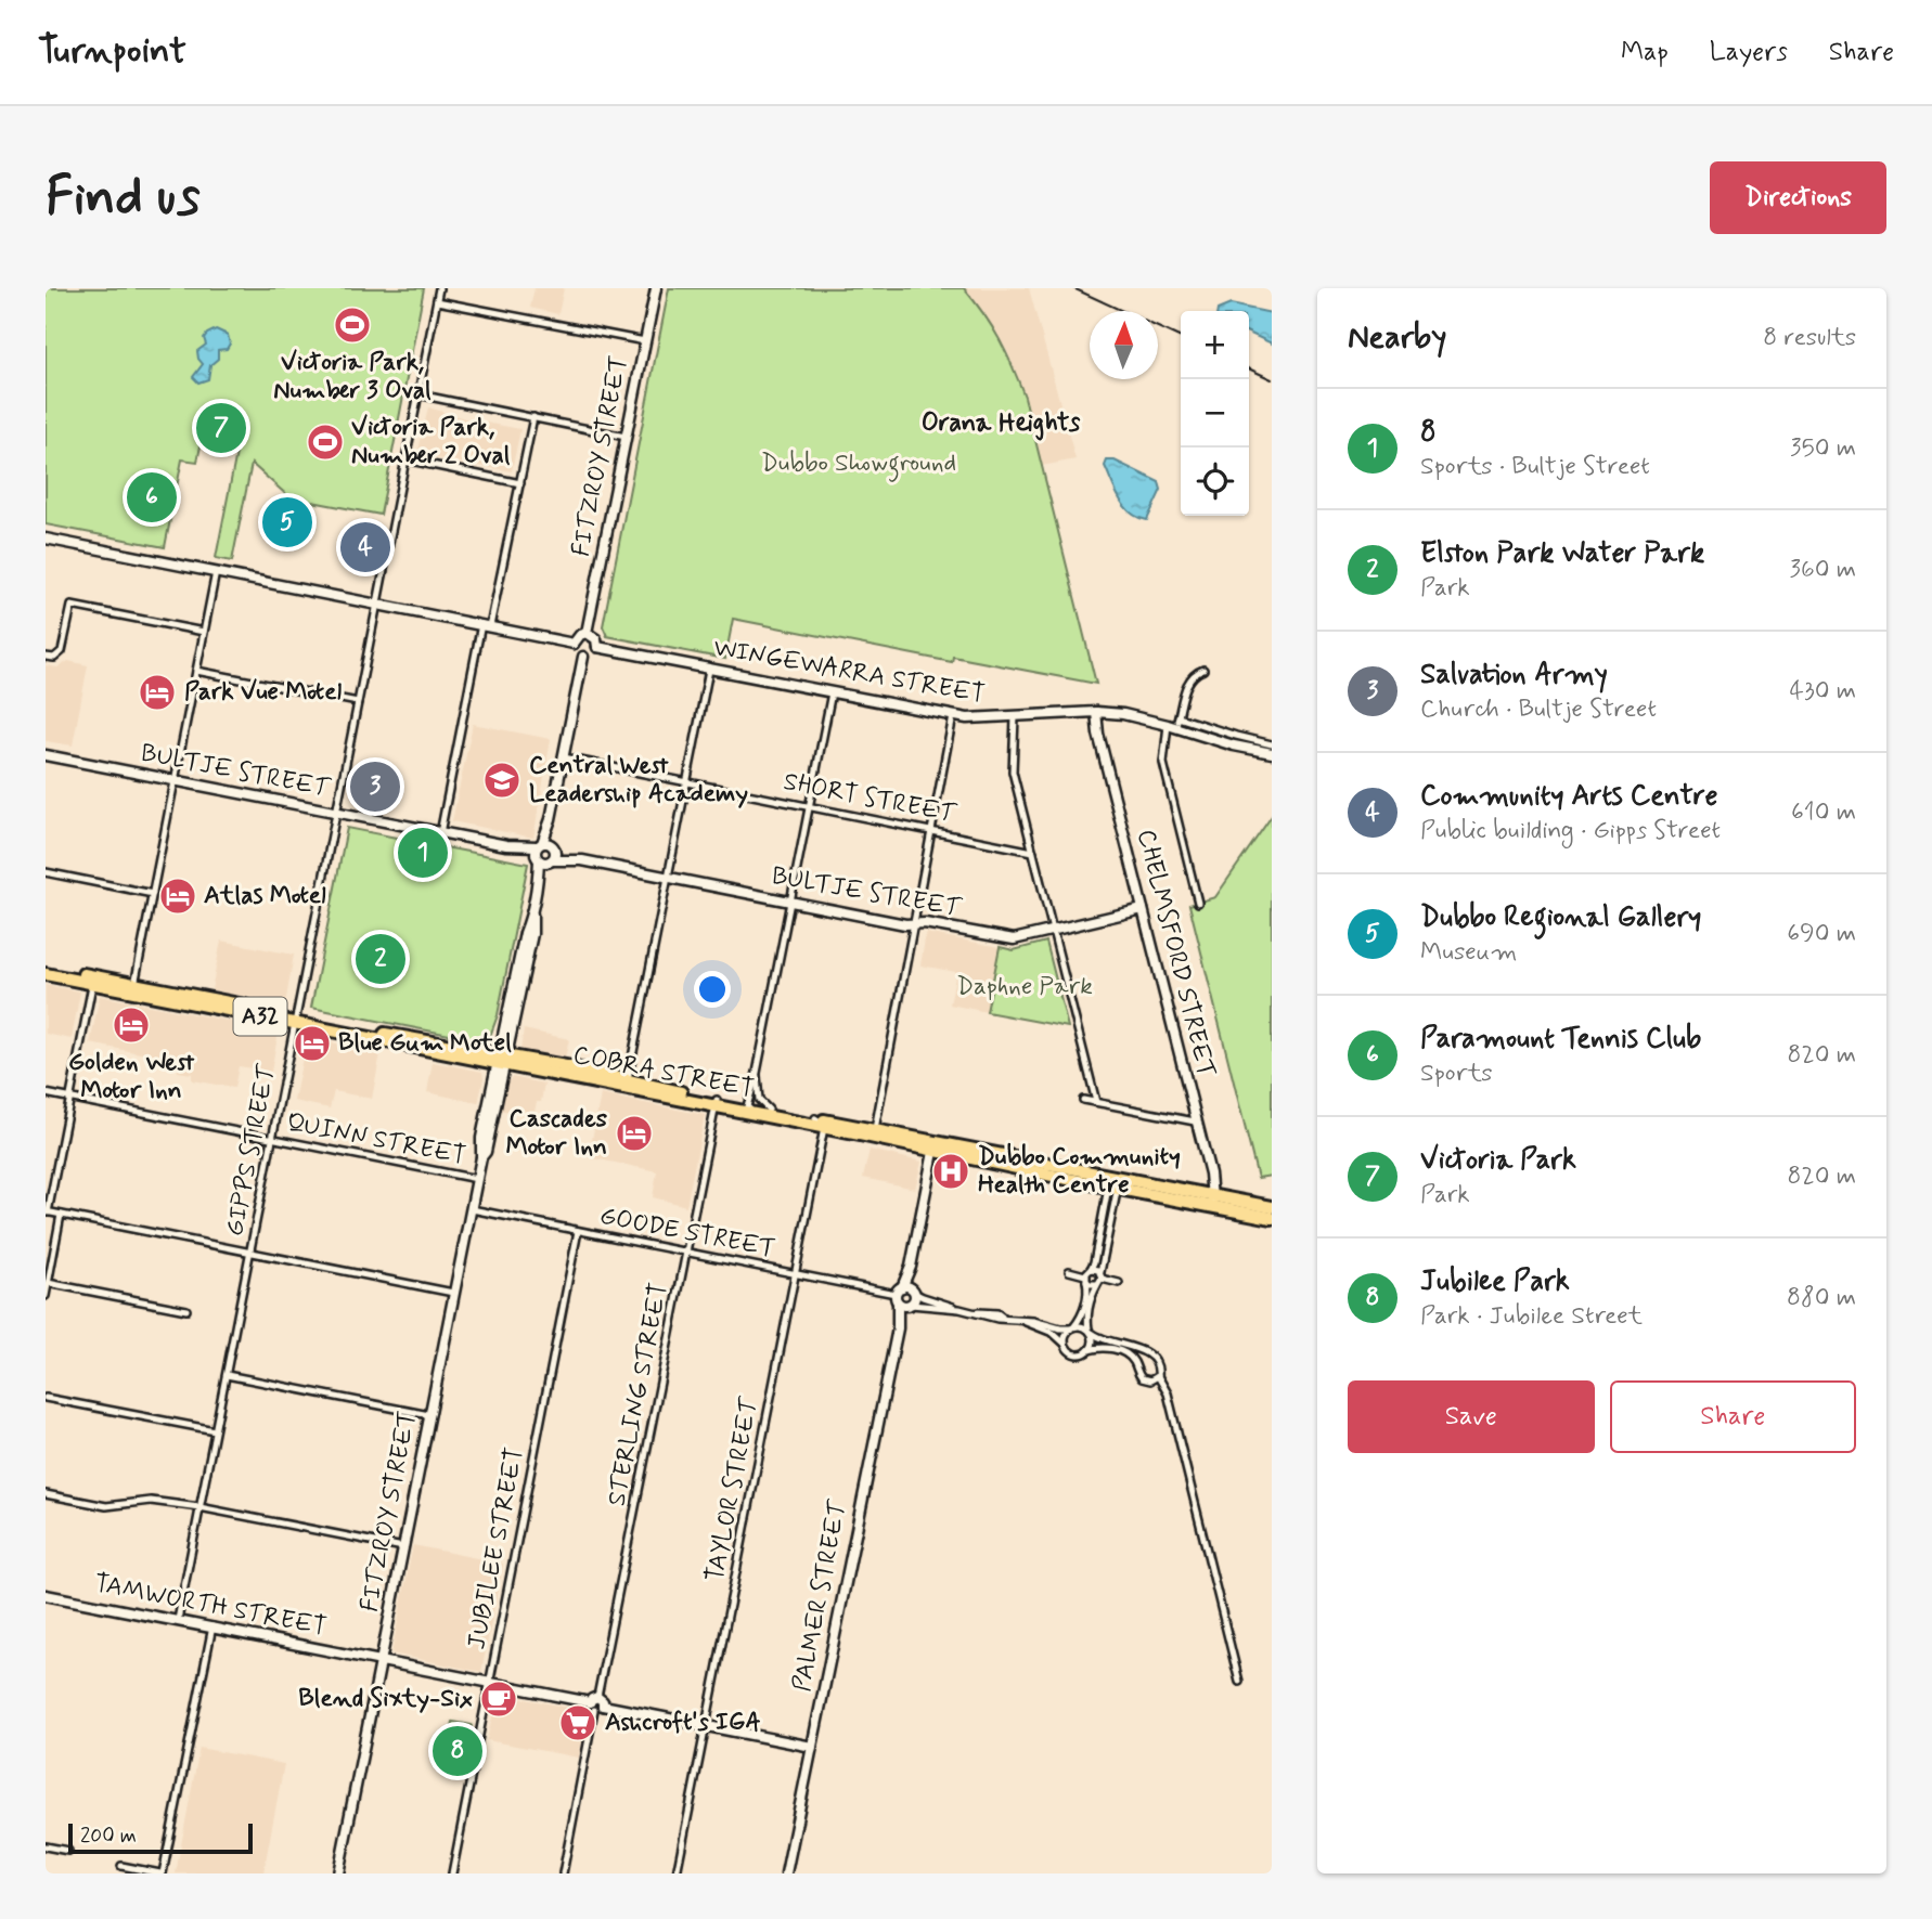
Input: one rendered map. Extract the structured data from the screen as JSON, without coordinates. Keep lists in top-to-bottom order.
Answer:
{
  "streets": {
    "highway": ["A32", "COBRA STREET"],
    "street": [
      "FITZROY STREET",
      "WINGEWARRA STREET",
      "BULTJE STREET",
      "SHORT STREET",
      "CHELMSFORD STREET",
      "QUINN STREET",
      "GIPPS STREET",
      "GOODE STREET",
      "STERLING STREET",
      "TAYLOR STREET",
      "JUBILEE STREET",
      "PALMER STREET",
      "TAMWORTH STREET"
    ]
  },
  "crossings": [
    ["FITZROY STREET", "WINGEWARRA STREET"],
    ["FITZROY STREET", "BULTJE STREET"],
    ["FITZROY STREET", "SHORT STREET"],
    ["FITZROY STREET", "COBRA STREET"],
    ["FITZROY STREET", "QUINN STREET"],
    ["FITZROY STREET", "GOODE STREET"],
    ["FITZROY STREET", "TAMWORTH STREET"],
    ["WINGEWARRA STREET", "CHELMSFORD STREET"],
    ["BULTJE STREET", "CHELMSFORD STREET"],
    ["BULTJE STREET", "GIPPS STREET"],
    ["CHELMSFORD STREET", "COBRA STREET"],
    ["COBRA STREET", "GIPPS STREET"],
    ["COBRA STREET", "STERLING STREET"],
    ["COBRA STREET", "TAYLOR STREET"],
    ["COBRA STREET", "PALMER STREET"],
    ["QUINN STREET", "GIPPS STREET"],
    ["GIPPS STREET", "TAMWORTH STREET"],
    ["GOODE STREET", "STERLING STREET"],
    ["GOODE STREET", "TAYLOR STREET"],
    ["GOODE STREET", "JUBILEE STREET"],
    ["GOODE STREET", "PALMER STREET"],
    ["STERLING STREET", "TAMWORTH STREET"],
    ["TAYLOR STREET", "TAMWORTH STREET"],
    ["JUBILEE STREET", "TAMWORTH STREET"],
    ["PALMER STREET", "TAMWORTH STREET"]
  ],
  "districts": ["Orana Heights"],
  "parks": ["Dubbo Showground", "Daphne Park"],
  "places": {
    "sports": ["Victoria Park, Number 3 Oval", "Victoria Park, Number 2 Oval"],
    "hotel": [
      "Park Vue Motel",
      "Atlas Motel",
      "Golden West Motor Inn",
      "Blue Gum Motel",
      "Cascades Motor Inn"
    ],
    "school or university": ["Central West Leadership Academy"],
    "hospital": ["Dubbo Community Health Centre"],
    "cafe": ["Blend Sixty-Six"],
    "supermarket": ["Ashcroft's IGA"]
  },
  "scale_bar": "200 m",
  "north": "top",
  "page": {
    "header": "Turnpoint",
    "nav": ["Map", "Layers", "Share"],
    "buttons": [
      "Directions",
      ["Save", "Share"]
    ],
    "title": "Find us",
    "heading": ["Nearby", "8 results"],
    "map_buttons": ["+", "−"],
    "list": [
      {
        "mark": "1",
        "name": "8",
        "note": "Sports · Bultje Street",
        "value": "350 m"
      },
      {
        "mark": "2",
        "name": "Elston Park Water Park",
        "note": "Park",
        "value": "360 m"
      },
      {
        "mark": "3",
        "name": "Salvation Army",
        "note": "Church · Bultje Street",
        "value": "430 m"
      },
      {
        "mark": "4",
        "name": "Community Arts Centre",
        "note": "Public building · Gipps Street",
        "value": "610 m"
      },
      {
        "mark": "5",
        "name": "Dubbo Regional Gallery",
        "note": "Museum",
        "value": "690 m"
      },
      {
        "mark": "6",
        "name": "Paramount Tennis Club",
        "note": "Sports",
        "value": "820 m"
      },
      {
        "mark": "7",
        "name": "Victoria Park",
        "note": "Park",
        "value": "820 m"
      },
      {
        "mark": "8",
        "name": "Jubilee Park",
        "note": "Park · Jubilee Street",
        "value": "880 m"
      }
    ],
    "pins": [
      "7",
      "6",
      "5",
      "4",
      "3",
      "1",
      "2",
      "8"
    ],
    "scale": "200 m"
  }
}
